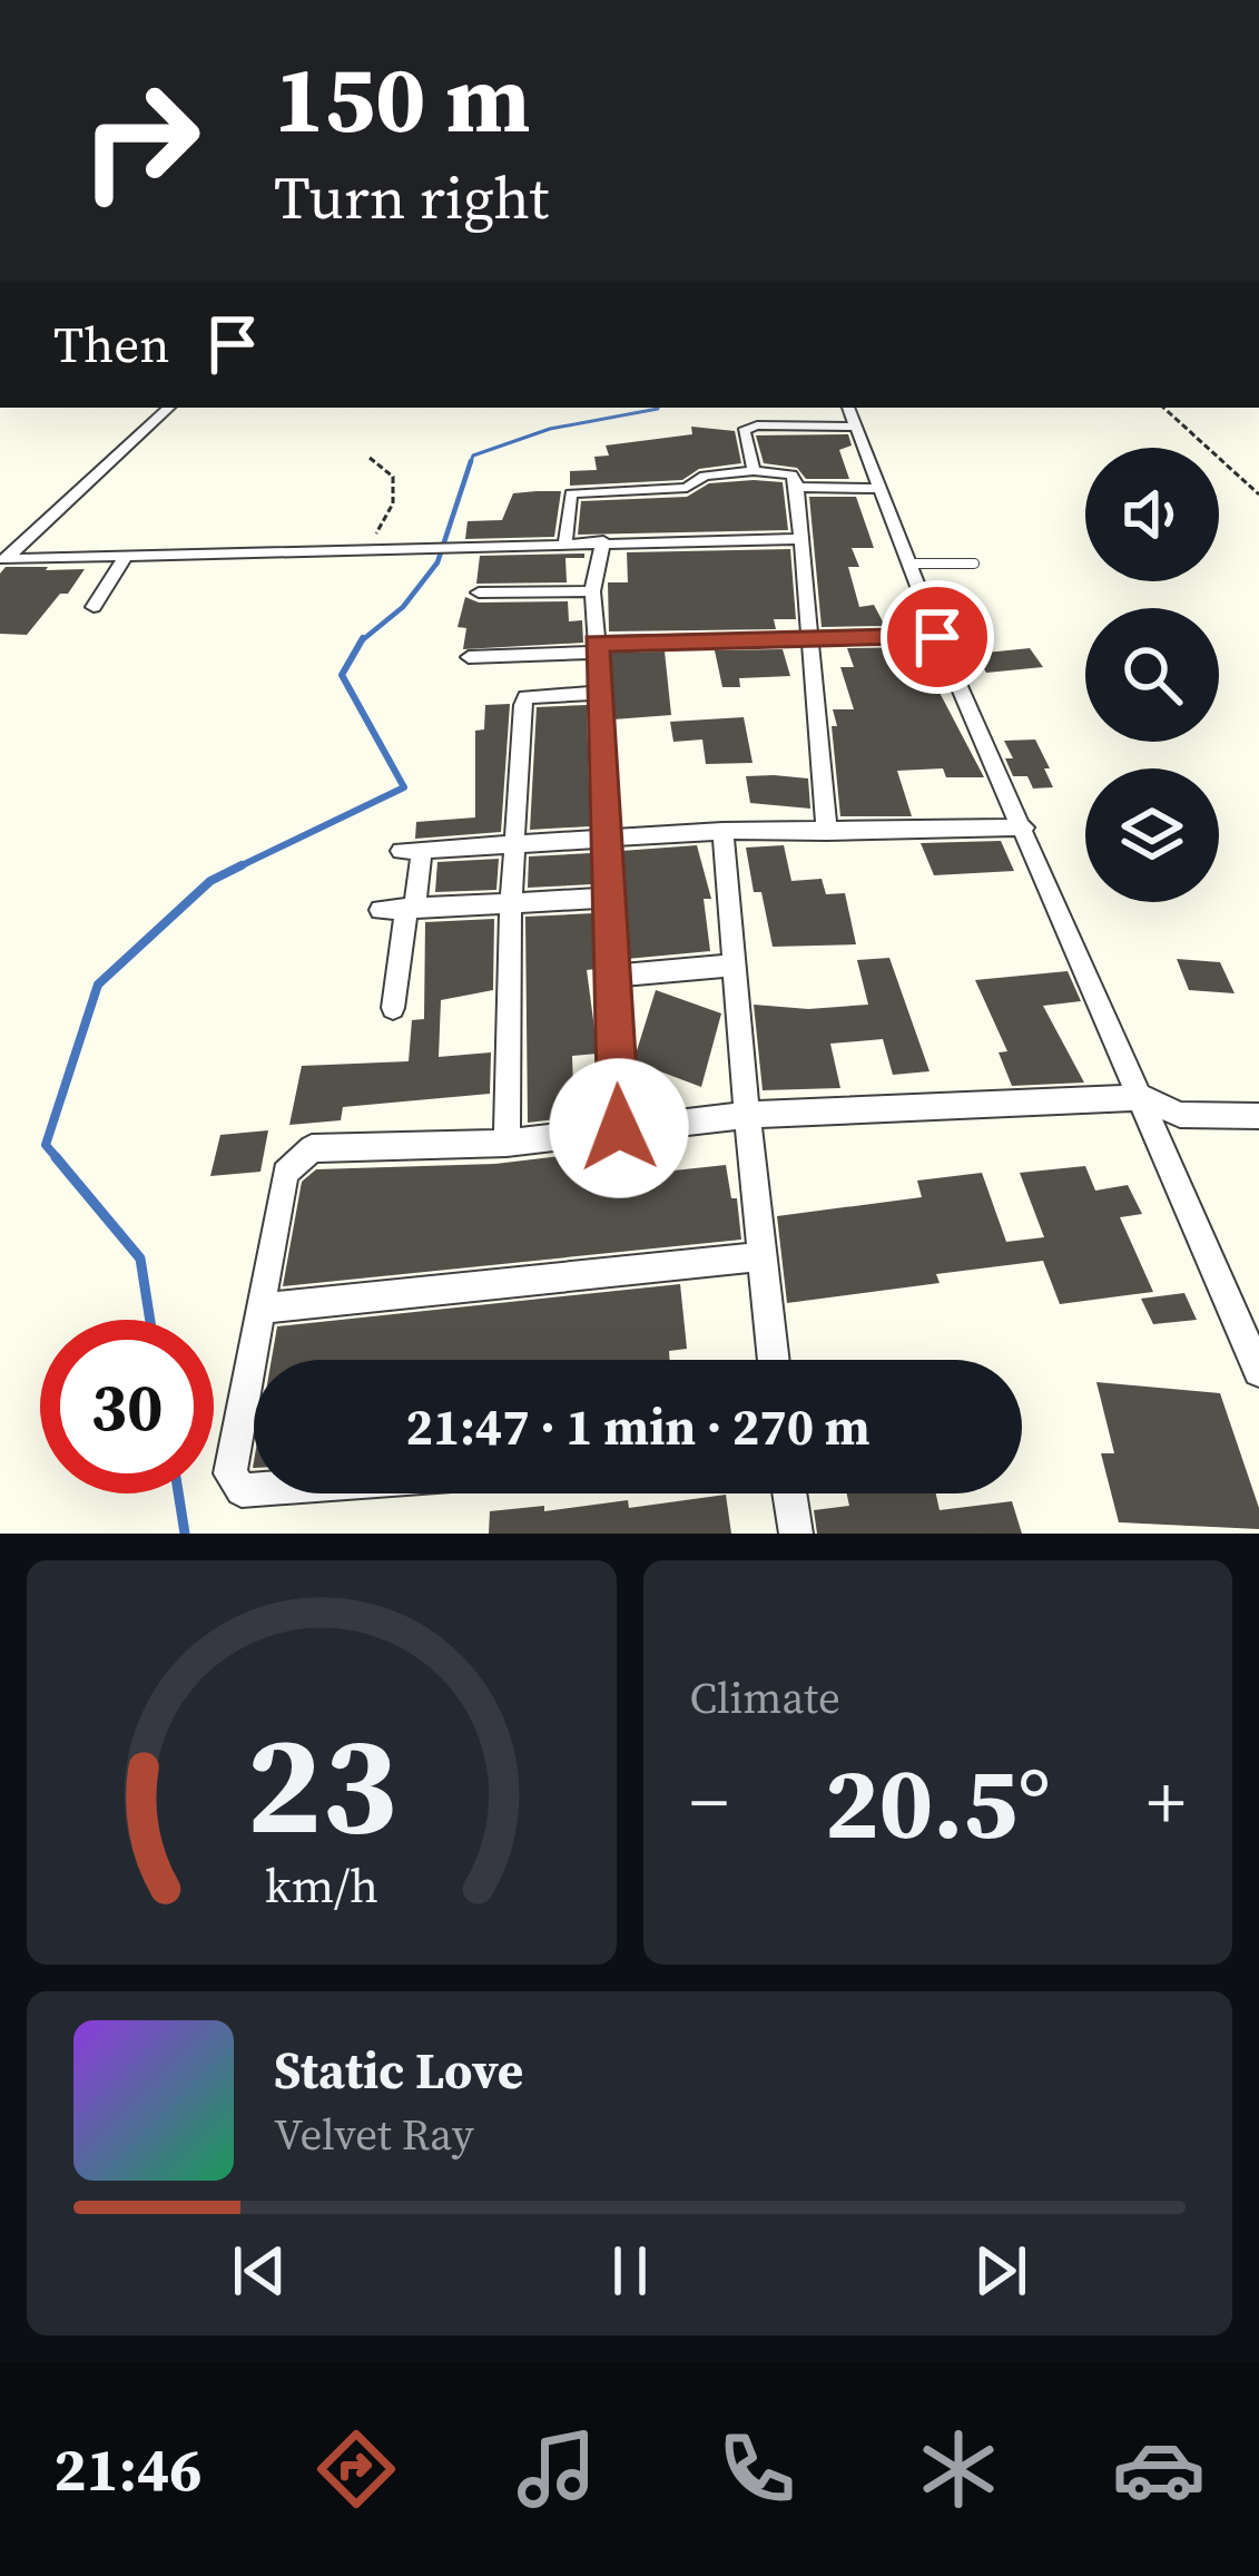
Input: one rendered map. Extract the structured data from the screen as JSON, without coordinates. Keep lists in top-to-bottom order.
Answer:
{
  "page": {
    "turn": ["150 m", "Turn right"],
    "then": "Then",
    "limit": "30",
    "trip": "21:47 · 1 min · 270 m",
    "tile": "Climate",
    "heat": ["−", "20.5°", "+"],
    "song": ["Static Love", "Velvet Ray"],
    "tabs": "21:46",
    "gauge": ["23", "km/h"]
  }
}
